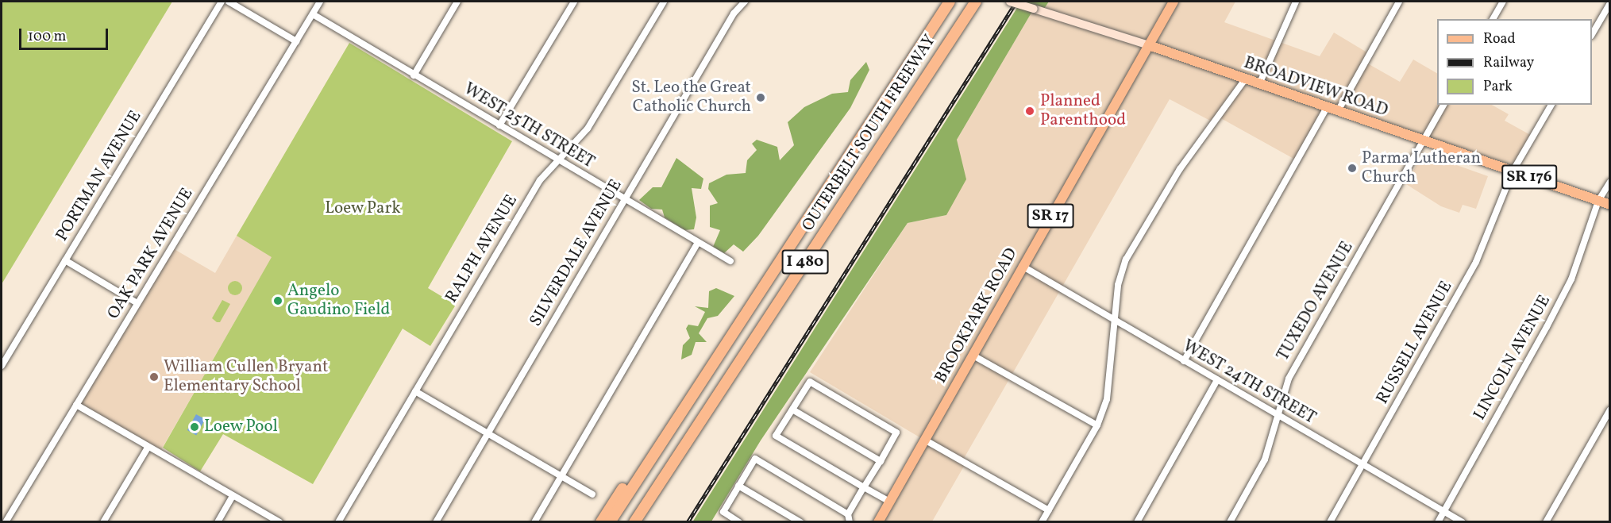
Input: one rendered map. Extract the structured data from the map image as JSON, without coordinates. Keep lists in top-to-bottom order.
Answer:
{
  "streets": {
    "highway": ["OUTERBELT SOUTH FREEWAY", "I 480"],
    "main road": [
      "BROADVIEW ROAD",
      "SR 176",
      "SR 17",
      "BROOKPARK ROAD"
    ],
    "street": [
      "WEST 25TH STREET",
      "PORTMAN AVENUE",
      "RALPH AVENUE",
      "SILVERDALE AVENUE",
      "OAK PARK AVENUE",
      "TUXEDO AVENUE",
      "RUSSELL AVENUE",
      "LINCOLN AVENUE",
      "WEST 24TH STREET"
    ]
  },
  "crossings": [
    ["BROADVIEW ROAD", "TUXEDO AVENUE"],
    ["BROADVIEW ROAD", "BROOKPARK ROAD"],
    ["BROADVIEW ROAD", "RUSSELL AVENUE"],
    ["BROADVIEW ROAD", "LINCOLN AVENUE"],
    ["WEST 25TH STREET", "RALPH AVENUE"],
    ["WEST 25TH STREET", "SILVERDALE AVENUE"],
    ["WEST 25TH STREET", "OAK PARK AVENUE"],
    ["TUXEDO AVENUE", "WEST 24TH STREET"],
    ["BROOKPARK ROAD", "WEST 24TH STREET"],
    ["RUSSELL AVENUE", "WEST 24TH STREET"],
    ["LINCOLN AVENUE", "WEST 24TH STREET"]
  ],
  "parks": ["Loew Park"],
  "places": [
    "St. Leo the Great Catholic Church",
    "Planned Parenthood",
    "Parma Lutheran Church",
    "Angelo Gaudino Field",
    "William Cullen Bryant Elementary School",
    "Loew Pool"
  ],
  "legend": ["Road", "Railway", "Park"],
  "scale_bar": "100 m"
}
